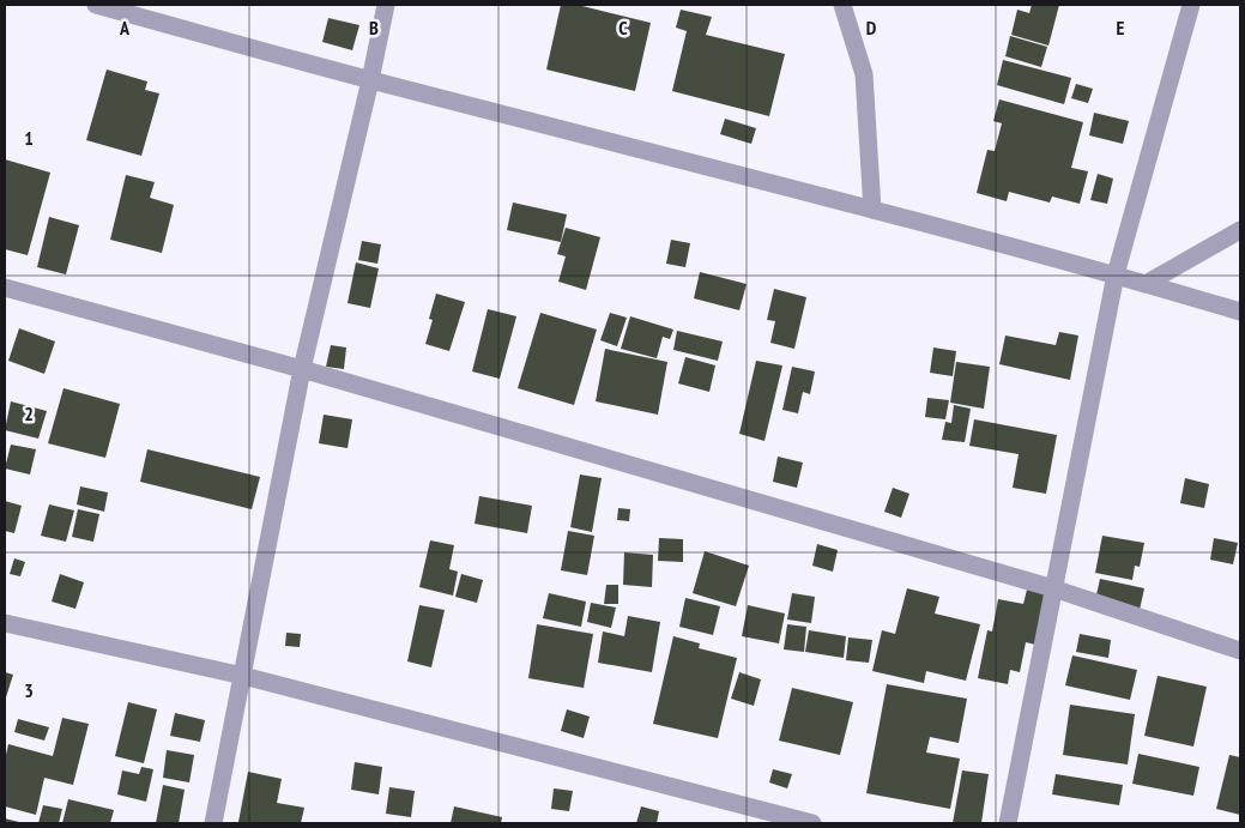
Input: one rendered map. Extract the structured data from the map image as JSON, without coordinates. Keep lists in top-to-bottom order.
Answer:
{
  "grid": {
    "columns": [
      "A",
      "B",
      "C",
      "D",
      "E"
    ],
    "rows": ["1", "2", "3"]
  }
}
